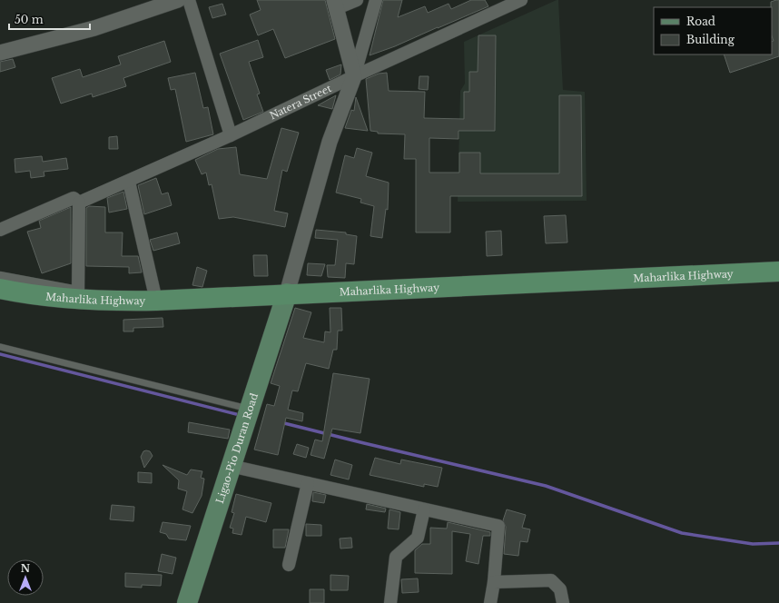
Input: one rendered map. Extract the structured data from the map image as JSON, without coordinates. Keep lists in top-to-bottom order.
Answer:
{
  "streets": {
    "highway": ["Maharlika Highway"],
    "main road": ["Ligao-Pio Duran Road"],
    "street": ["Natera Street"]
  },
  "crossings": [
    ["Maharlika Highway", "Ligao-Pio Duran Road"]
  ],
  "legend": ["Road", "Building"],
  "scale_bar": "50 m",
  "north": "top"
}
